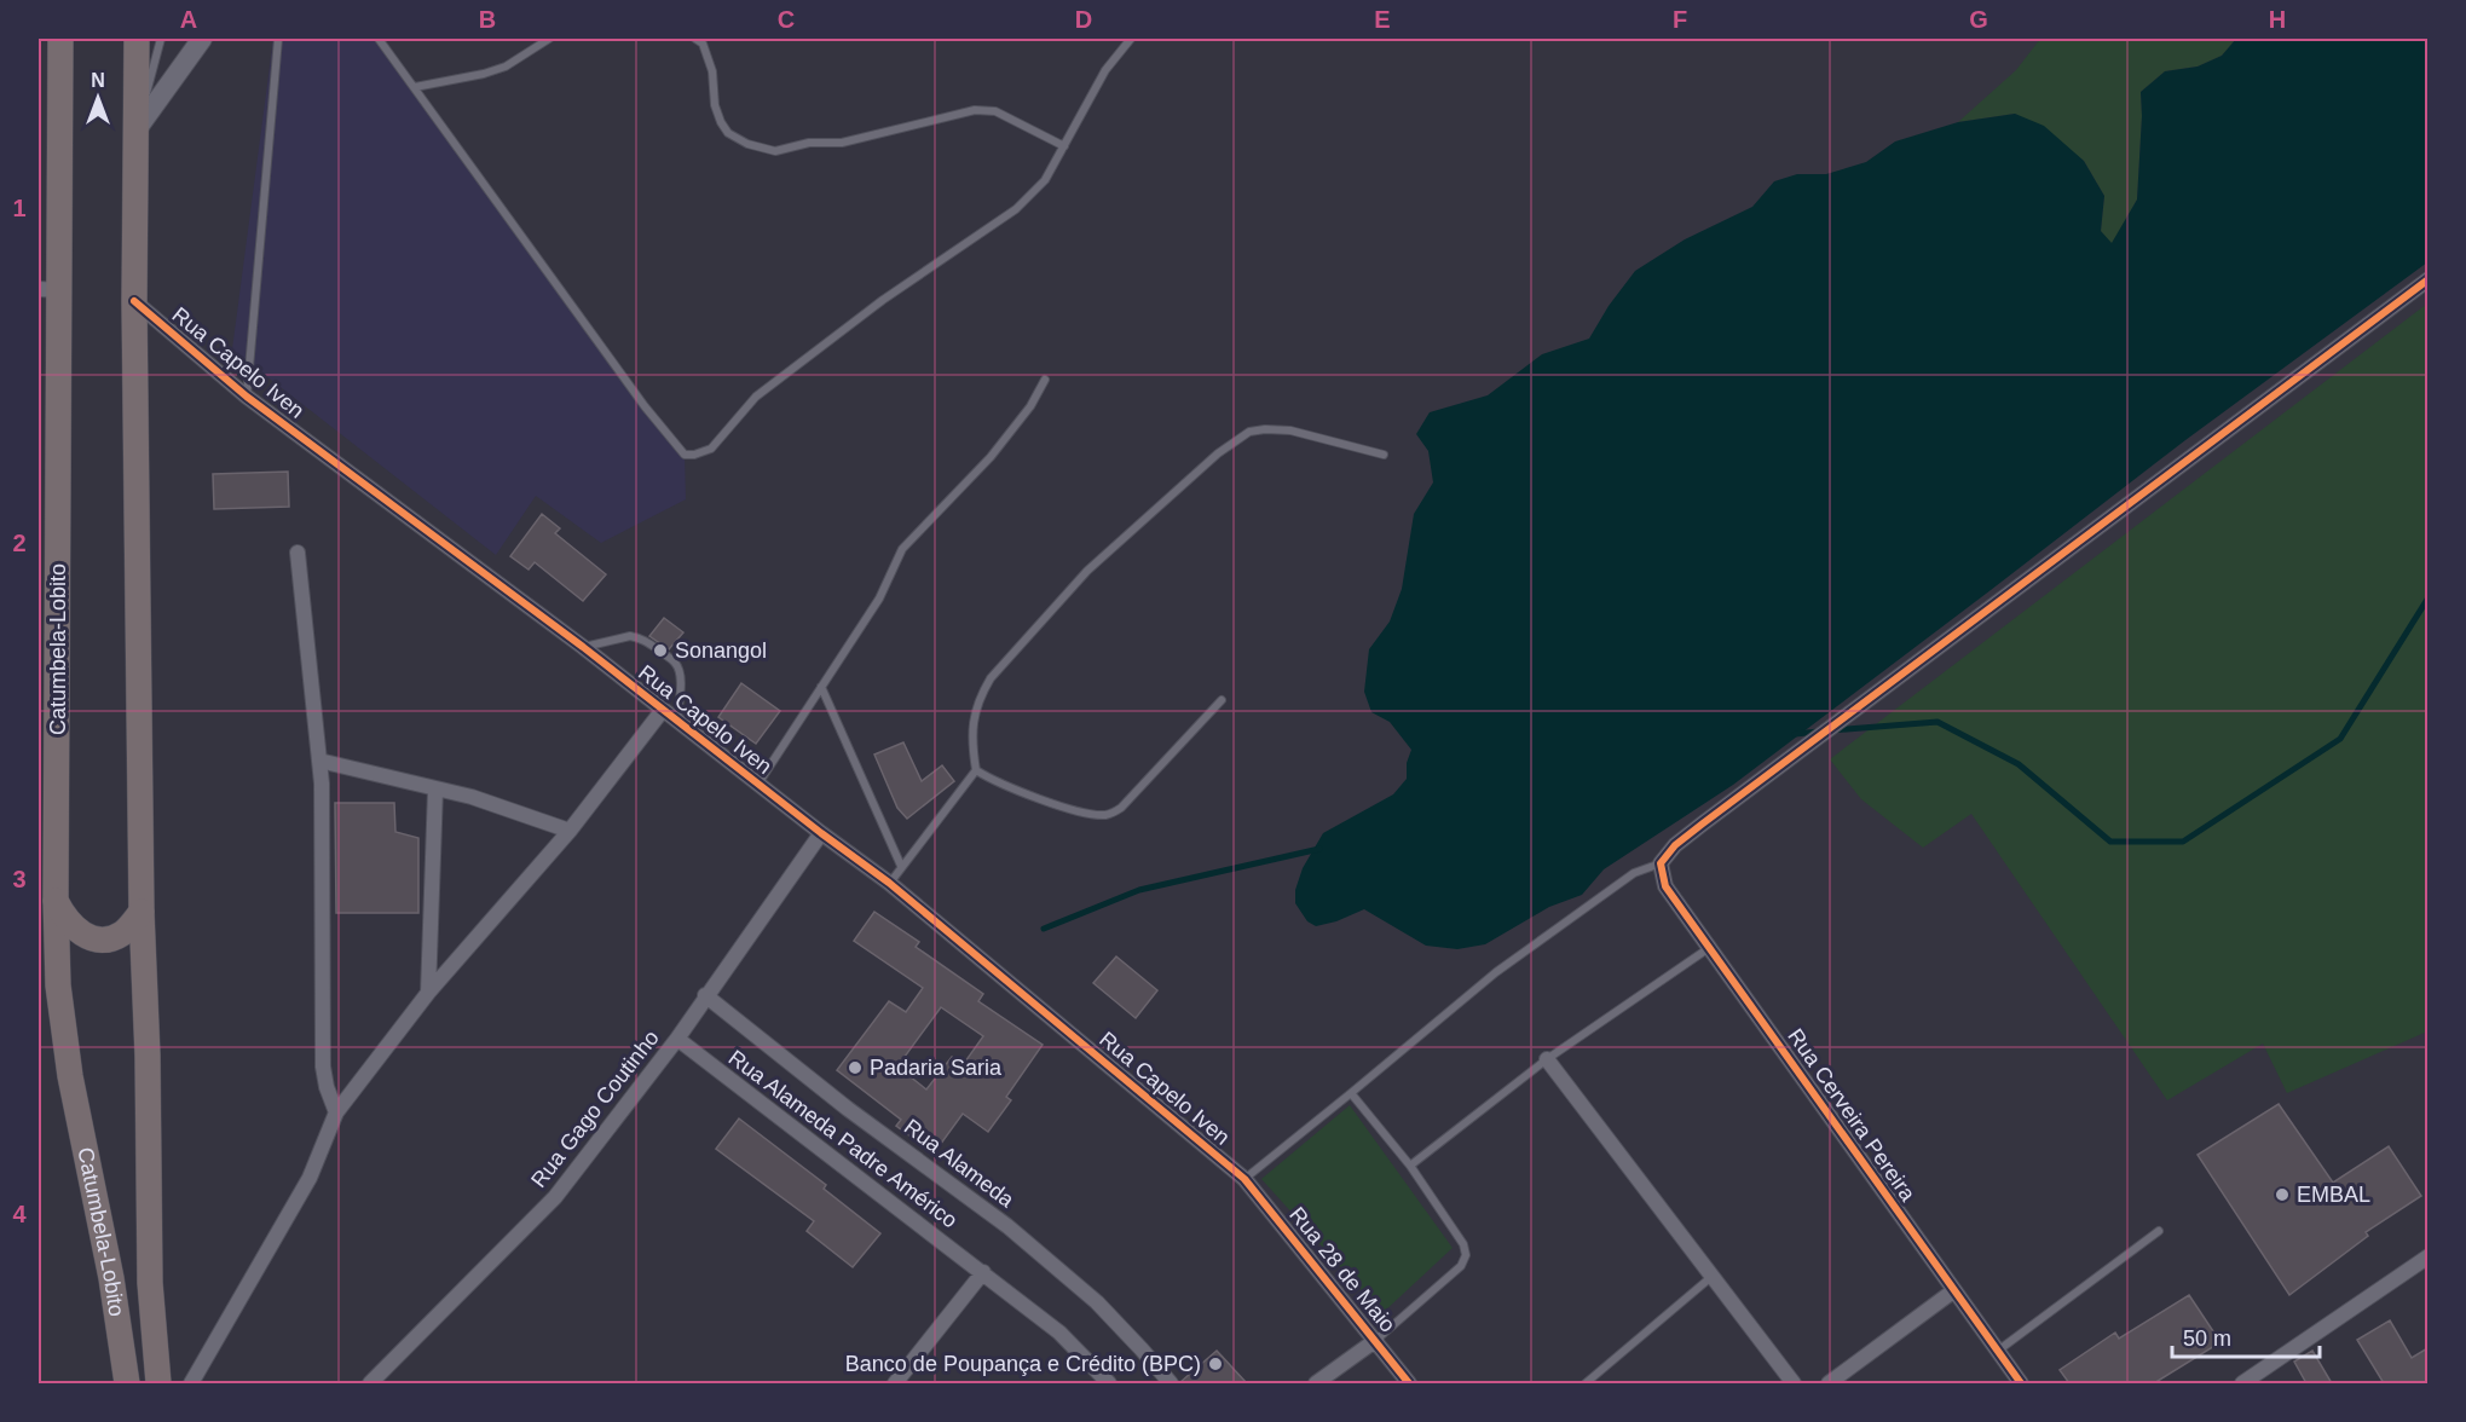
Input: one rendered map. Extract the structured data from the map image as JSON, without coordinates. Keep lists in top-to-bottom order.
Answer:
{
  "streets": {
    "highway": ["Catumbela-Lobito"],
    "street": [
      "Rua Capelo Iven",
      "Rua Gago Coutinho",
      "Rua Cerveira Pereira",
      "Rua Alameda Padre Américo",
      "Rua Alameda",
      "Rua 28 de Maio"
    ]
  },
  "crossings": [
    ["Rua Capelo Iven", "Catumbela-Lobito"],
    ["Rua Capelo Iven", "Rua Gago Coutinho"],
    ["Rua Capelo Iven", "Rua 28 de Maio"],
    ["Rua Gago Coutinho", "Rua Alameda Padre Américo"],
    ["Rua Gago Coutinho", "Rua Alameda"]
  ],
  "places": [
    "Sonangol",
    "Padaria Saria",
    "EMBAL",
    "Banco de Poupança e Crédito (BPC)"
  ],
  "scale_bar": "50 m",
  "north": "top",
  "grid": {
    "columns": [
      "A",
      "B",
      "C",
      "D",
      "E",
      "F",
      "G",
      "H"
    ],
    "rows": [
      "1",
      "2",
      "3",
      "4"
    ]
  }
}
